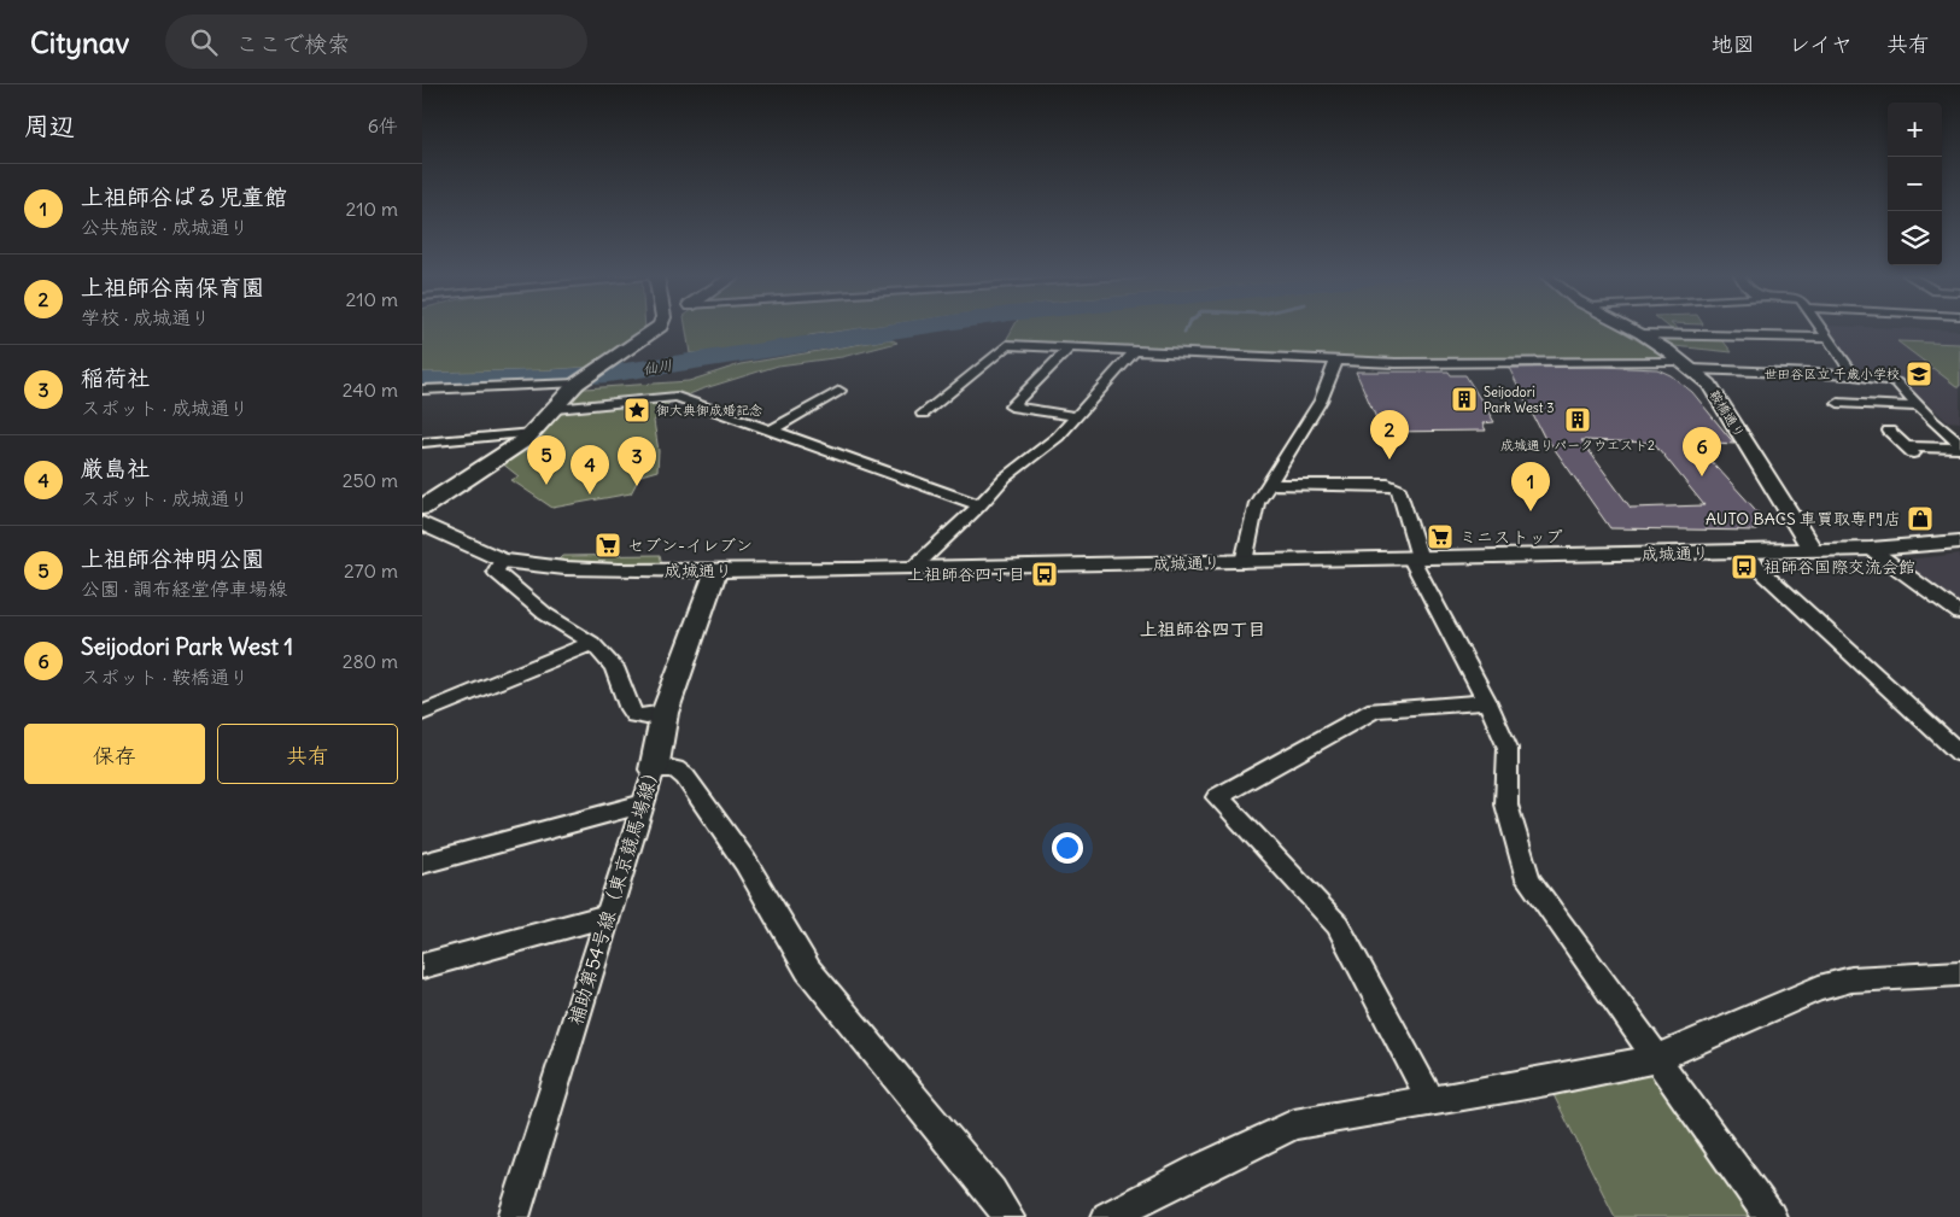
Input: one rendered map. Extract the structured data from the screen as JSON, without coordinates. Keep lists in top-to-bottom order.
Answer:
{
  "streets": {
    "street": ["鞍橋通り", "成城通り", "補助第54号線（東京競馬場線）"]
  },
  "crossings": [
    ["鞍橋通り", "成城通り"],
    ["成城通り", "補助第54号線（東京競馬場線）"]
  ],
  "districts": ["上祖師谷四丁目"],
  "water": ["仙川"],
  "places": {
    "school or university": ["世田谷区立 千歳小学校"],
    "building": ["Seijodori Park West 3", "成城通りパークウエスト2"],
    "place": ["御大典御成婚記念"],
    "shop": ["AUTO BACS 車買取専門店"],
    "supermarket": ["ミニストップ", "セブン-イレブン"],
    "bus stop": ["祖師谷国際交流会館", "上祖師谷四丁目"]
  },
  "page": {
    "header": "Citynav",
    "search": "ここで検索",
    "nav": ["地図", "レイヤ", "共有"],
    "heading": ["周辺", "6件"],
    "map_buttons": ["+", "−"],
    "list": [
      {
        "mark": "1",
        "name": "上祖師谷ぱる児童館",
        "note": "公共施設 · 成城通り",
        "value": "210 m"
      },
      {
        "mark": "2",
        "name": "上祖師谷南保育園",
        "note": "学校 · 成城通り",
        "value": "210 m"
      },
      {
        "mark": "3",
        "name": "稲荷社",
        "note": "スポット · 成城通り",
        "value": "240 m"
      },
      {
        "mark": "4",
        "name": "厳島社",
        "note": "スポット · 成城通り",
        "value": "250 m"
      },
      {
        "mark": "5",
        "name": "上祖師谷神明公園",
        "note": "公園 · 調布経堂停車場線",
        "value": "270 m"
      },
      {
        "mark": "6",
        "name": "Seijodori Park West 1",
        "note": "スポット · 鞍橋通り",
        "value": "280 m"
      }
    ],
    "pins": [
      "2",
      "6",
      "5",
      "3",
      "4",
      "1"
    ],
    "buttons": ["保存", "共有"]
  }
}
